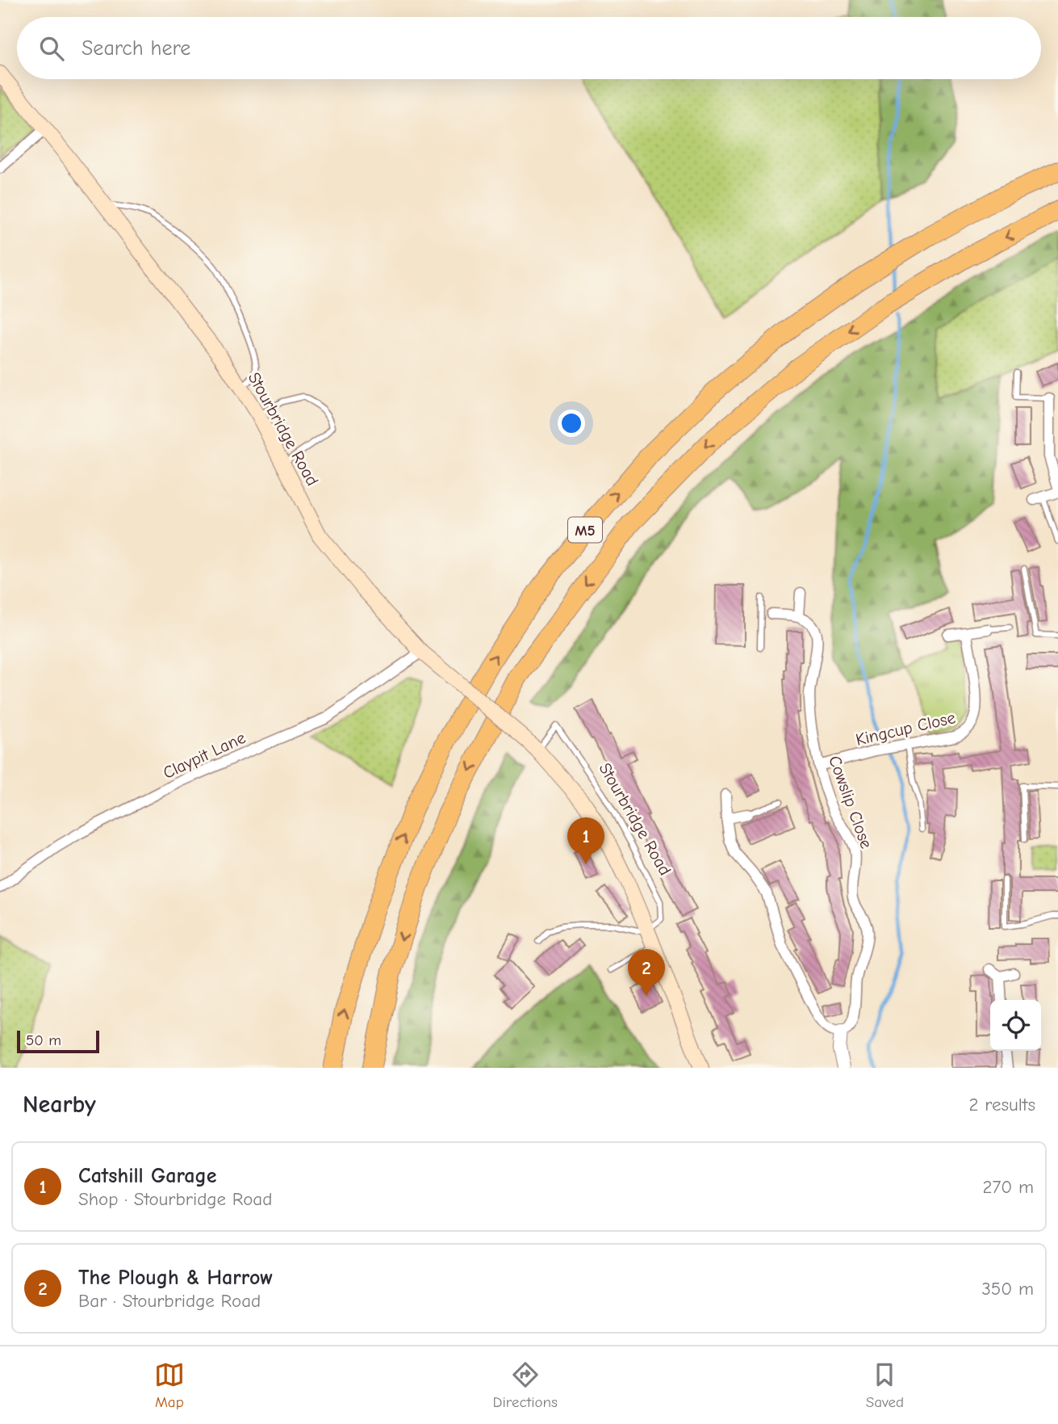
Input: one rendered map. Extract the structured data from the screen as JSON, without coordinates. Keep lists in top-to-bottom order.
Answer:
{
  "streets": {
    "highway": ["M5"],
    "main road": ["Stourbridge Road"],
    "street": ["Kingcup Close", "Claypit Lane", "Cowslip Close"]
  },
  "crossings": [
    ["Stourbridge Road", "Claypit Lane"],
    ["Kingcup Close", "Cowslip Close"]
  ],
  "scale_bar": "50 m",
  "page": {
    "search": "Search here",
    "pins": ["1", "2"],
    "scale": "50 m",
    "heading": ["Nearby", "2 results"],
    "list": [
      {
        "mark": "1",
        "name": "Catshill Garage",
        "note": "Shop · Stourbridge Road",
        "value": "270 m"
      },
      {
        "mark": "2",
        "name": "The Plough & Harrow",
        "note": "Bar · Stourbridge Road",
        "value": "350 m"
      }
    ],
    "nav": ["Map", "Directions", "Saved"]
  }
}
